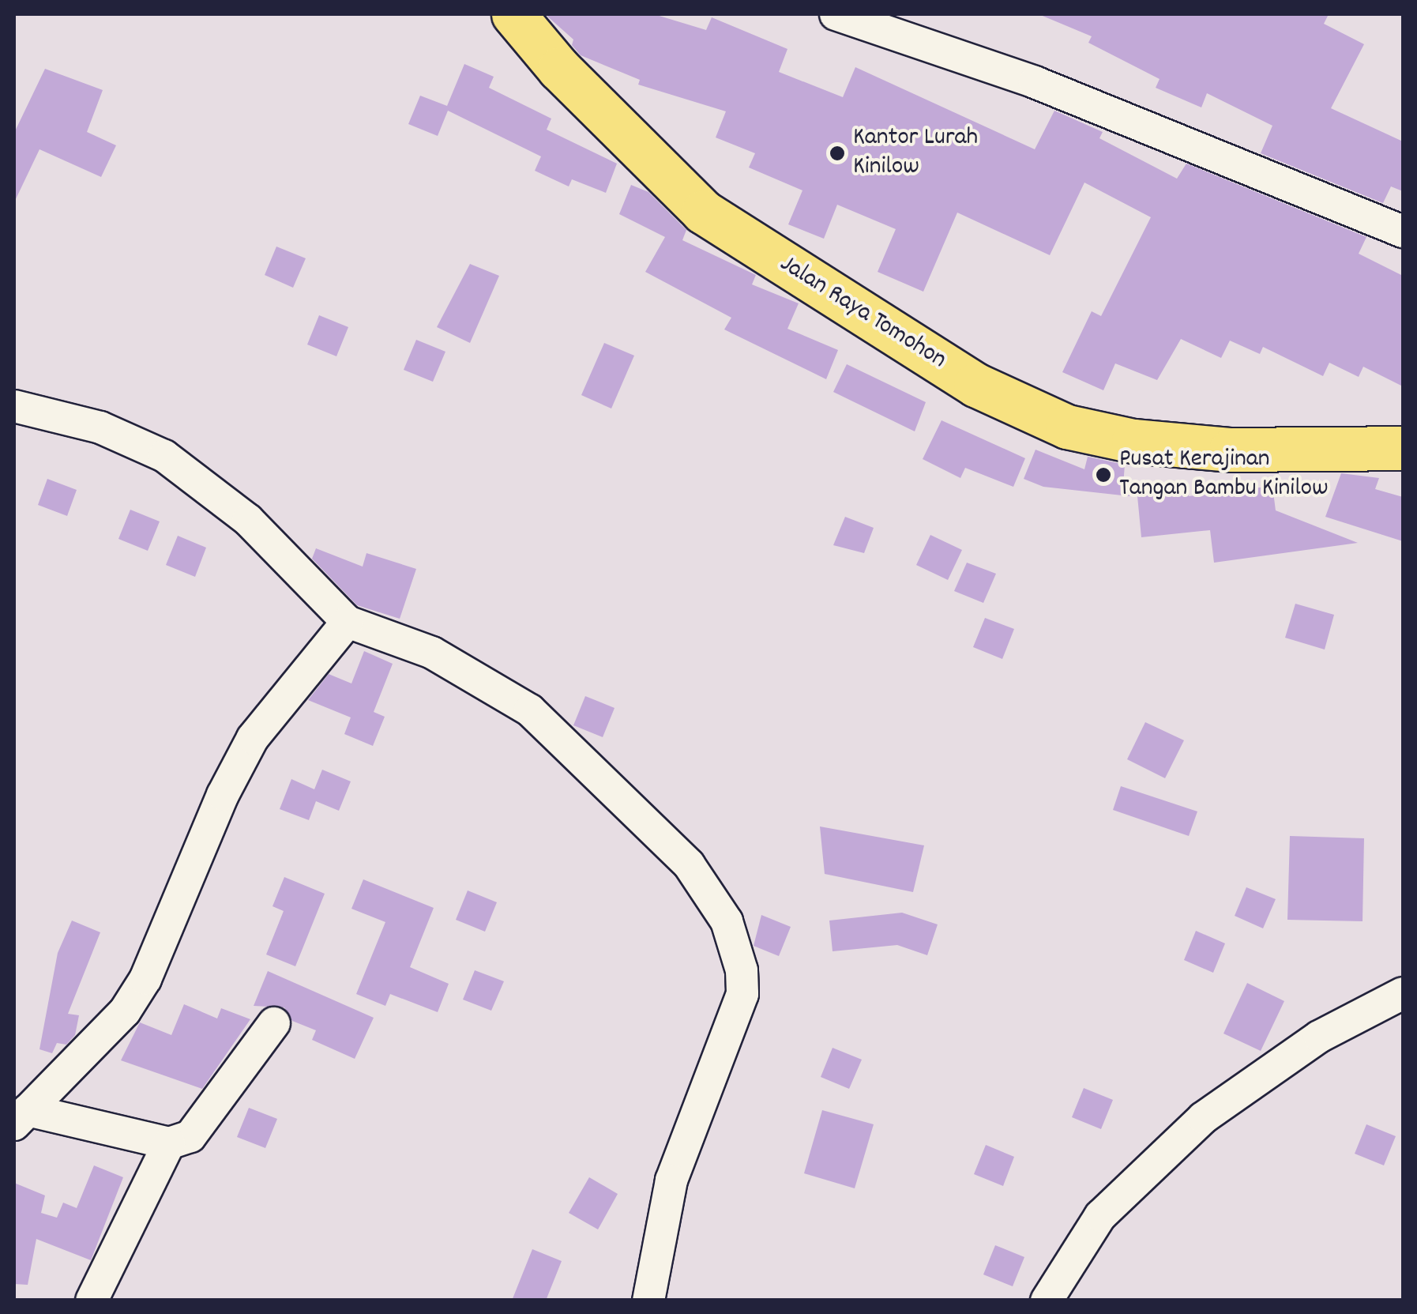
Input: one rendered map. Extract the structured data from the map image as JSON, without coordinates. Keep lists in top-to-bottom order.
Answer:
{
  "streets": {
    "highway": ["Jalan Raya Tomohon"]
  },
  "places": ["Kantor Lurah Kinilow", "Pusat Kerajinan Tangan Bambu Kinilow"]
}
